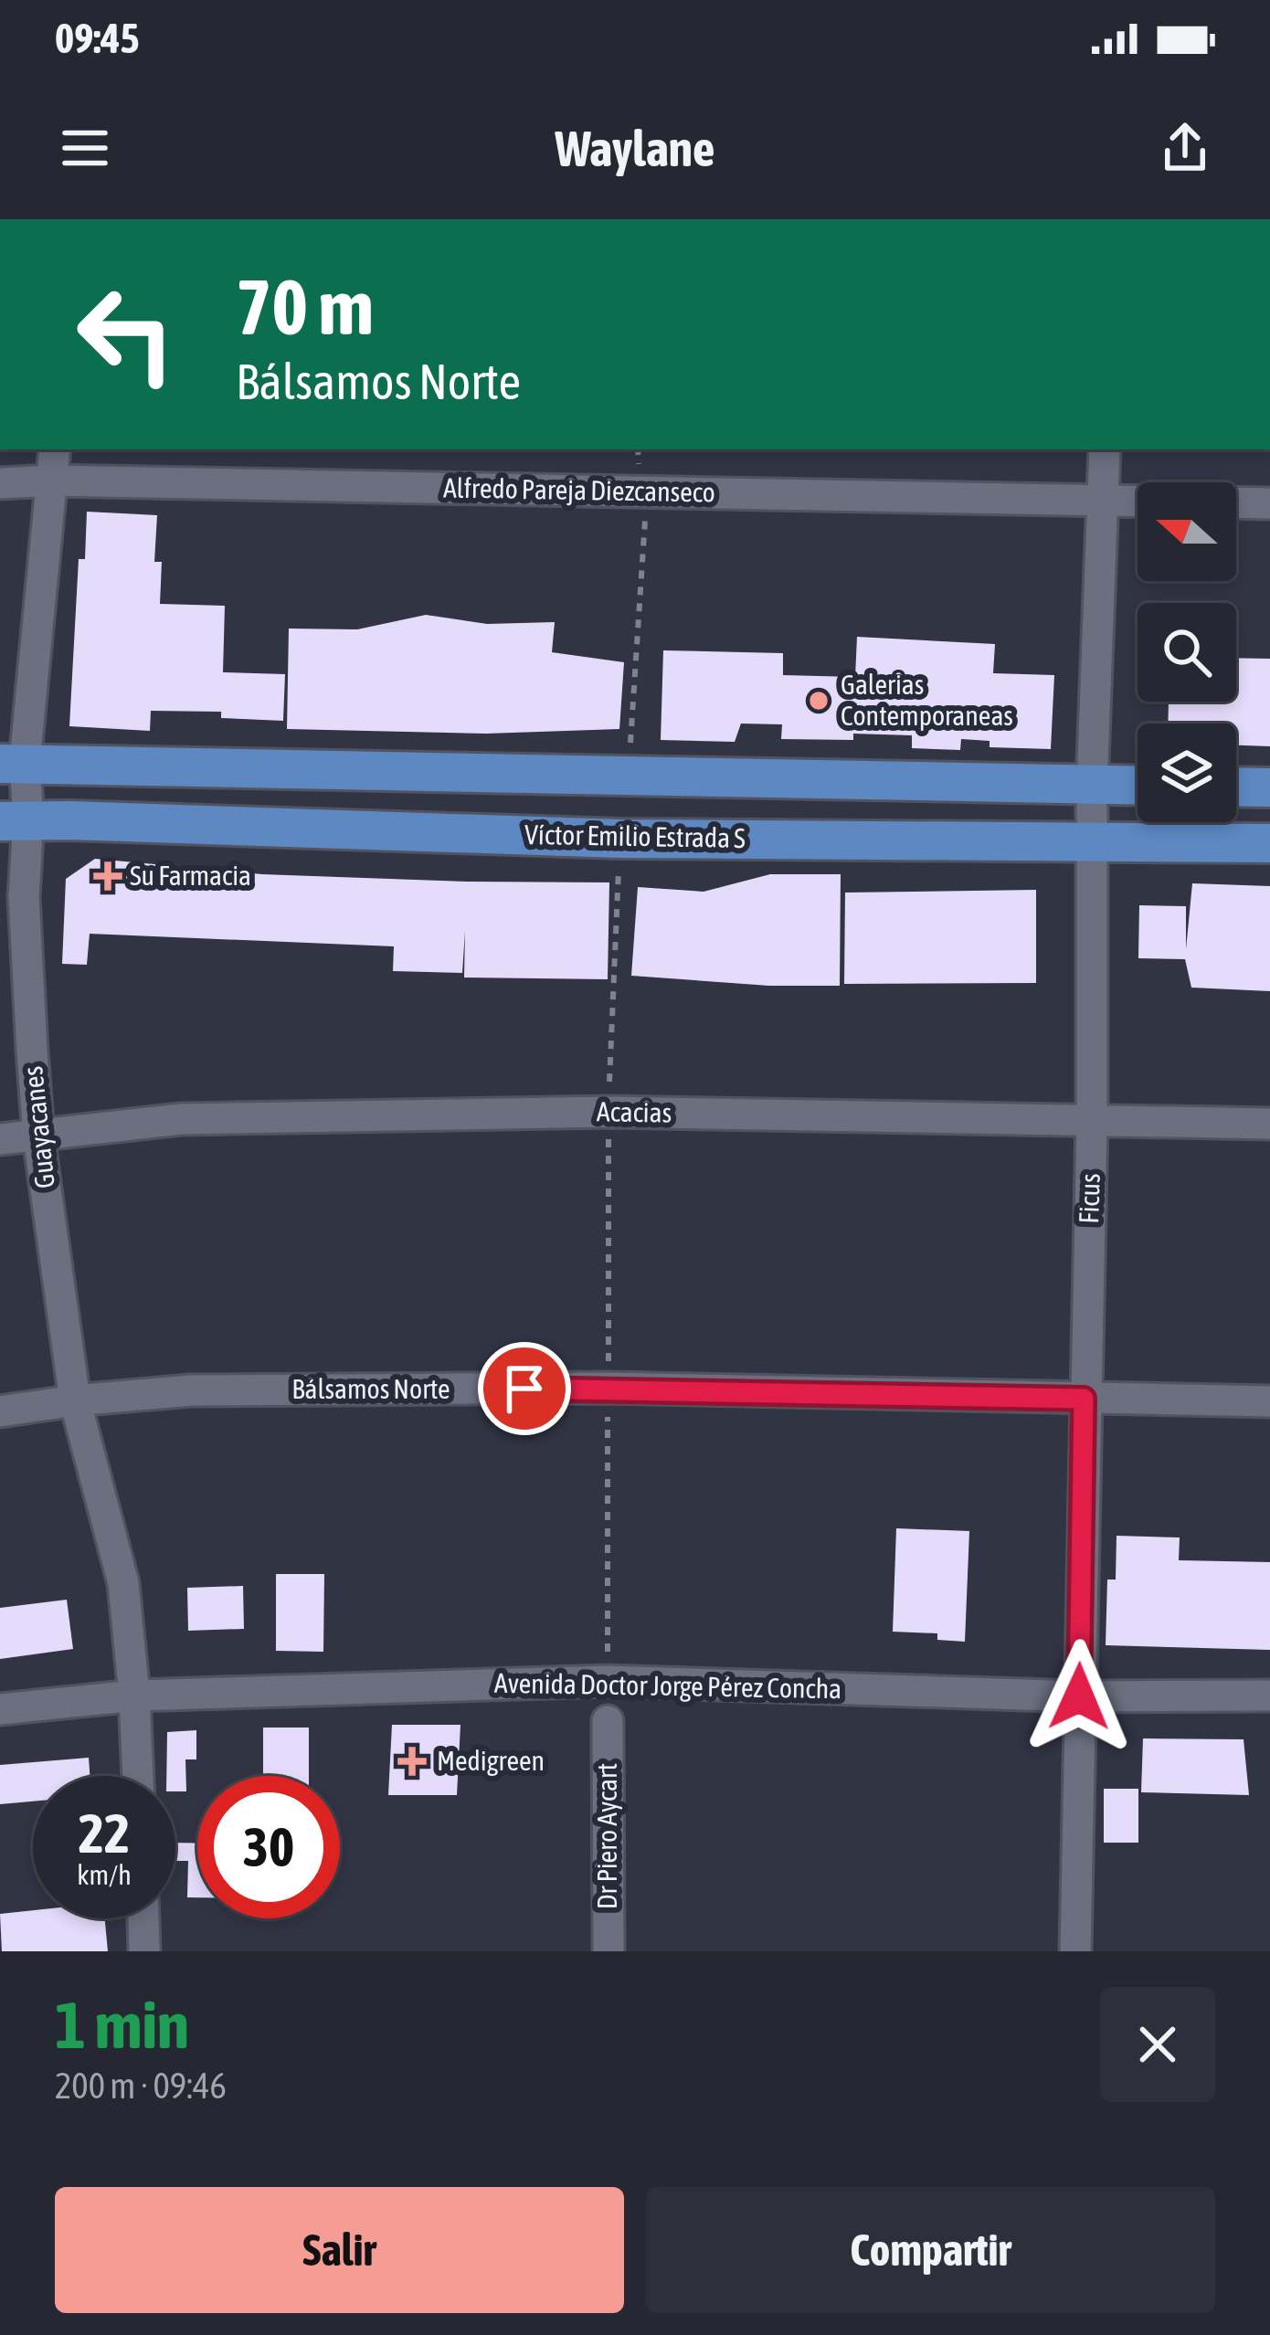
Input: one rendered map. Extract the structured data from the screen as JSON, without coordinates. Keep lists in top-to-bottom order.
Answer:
{
  "streets": {
    "main road": ["Víctor Emilio Estrada S"],
    "street": [
      "Alfredo Pareja Diezcanseco",
      "Acacias",
      "Guayacanes",
      "Ficus",
      "Bálsamos Norte",
      "Avenida Doctor Jorge Pérez Concha",
      "Dr Piero Aycart"
    ]
  },
  "crossings": [
    ["Alfredo Pareja Diezcanseco", "Guayacanes"],
    ["Alfredo Pareja Diezcanseco", "Ficus"],
    ["Víctor Emilio Estrada S", "Guayacanes"],
    ["Víctor Emilio Estrada S", "Ficus"],
    ["Acacias", "Guayacanes"],
    ["Acacias", "Ficus"],
    ["Guayacanes", "Bálsamos Norte"],
    ["Guayacanes", "Avenida Doctor Jorge Pérez Concha"],
    ["Ficus", "Bálsamos Norte"],
    ["Ficus", "Avenida Doctor Jorge Pérez Concha"]
  ],
  "places": {
    "other": ["Galerias Contemporaneas"],
    "health": ["Su Farmacia", "Medigreen"]
  },
  "north": "left",
  "page": {
    "status": "09:45",
    "header": "Waylane",
    "turn": ["70 m", "Bálsamos Norte"],
    "speed": "22 km/h",
    "limit": "30",
    "heading": ["1 min", "200 m · 09:46"],
    "buttons": ["Salir", "Compartir"]
  }
}
